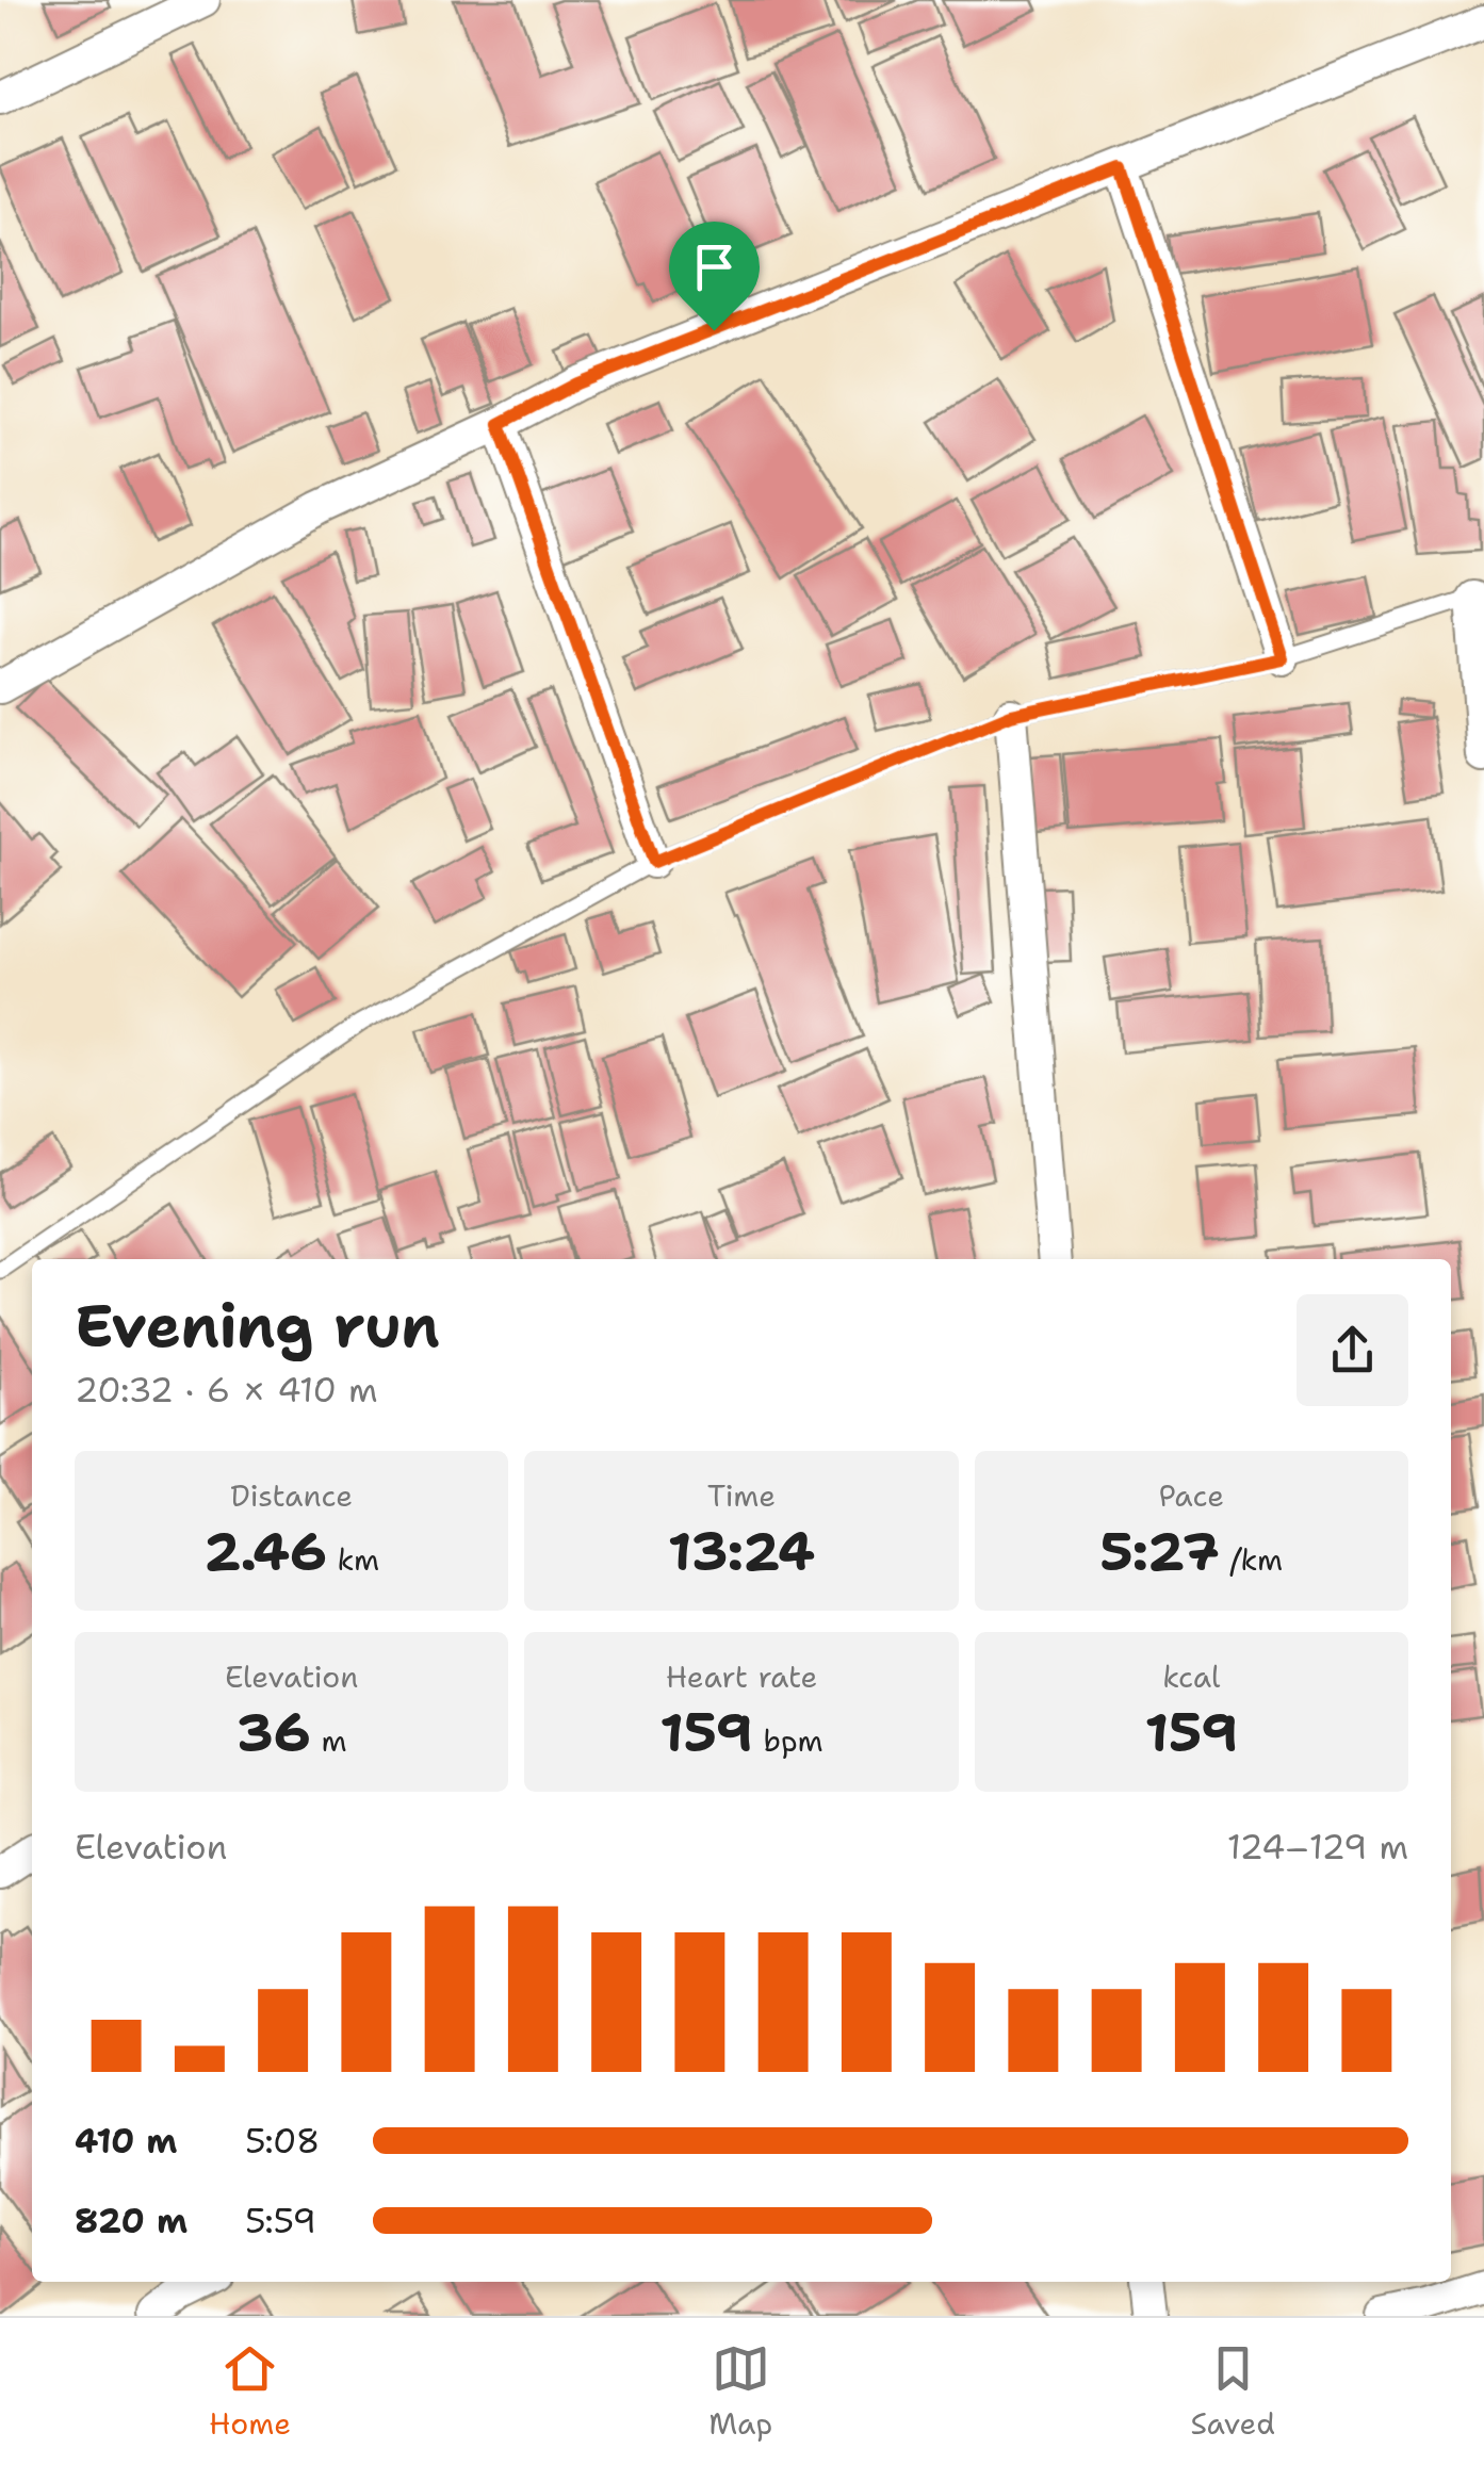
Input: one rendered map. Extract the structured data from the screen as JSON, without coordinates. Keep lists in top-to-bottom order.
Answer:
{
  "page": {
    "heading": ["Evening run", "20:32 · 6 × 410 m"],
    "stats": [
      ["Distance", "2.46 km"],
      ["Time", "13:24"],
      ["Pace", "5:27 /km"],
      ["Elevation", "36 m"],
      ["Heart rate", "159 bpm"],
      ["kcal", "159"]
    ],
    "chart": ["Elevation", "124–129 m"],
    "list": [
      {
        "name": "410 m",
        "note": "5:08"
      },
      {
        "name": "820 m",
        "note": "5:59"
      }
    ],
    "tabs": ["Home", "Map", "Saved"]
  }
}
